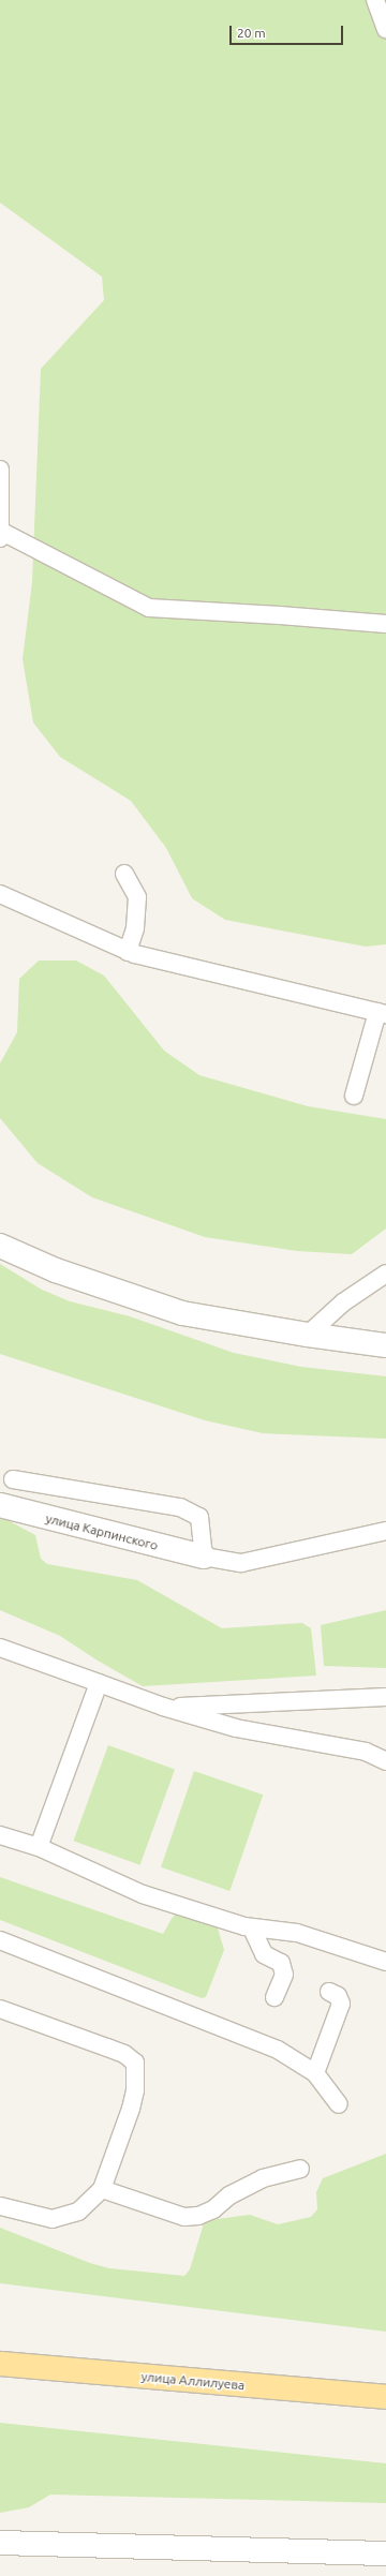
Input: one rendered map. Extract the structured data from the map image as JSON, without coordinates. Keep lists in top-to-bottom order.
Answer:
{
  "streets": {
    "main road": ["улица Аллилуева"],
    "street": ["улица Карпинского"]
  },
  "scale_bar": "20 m"
}
